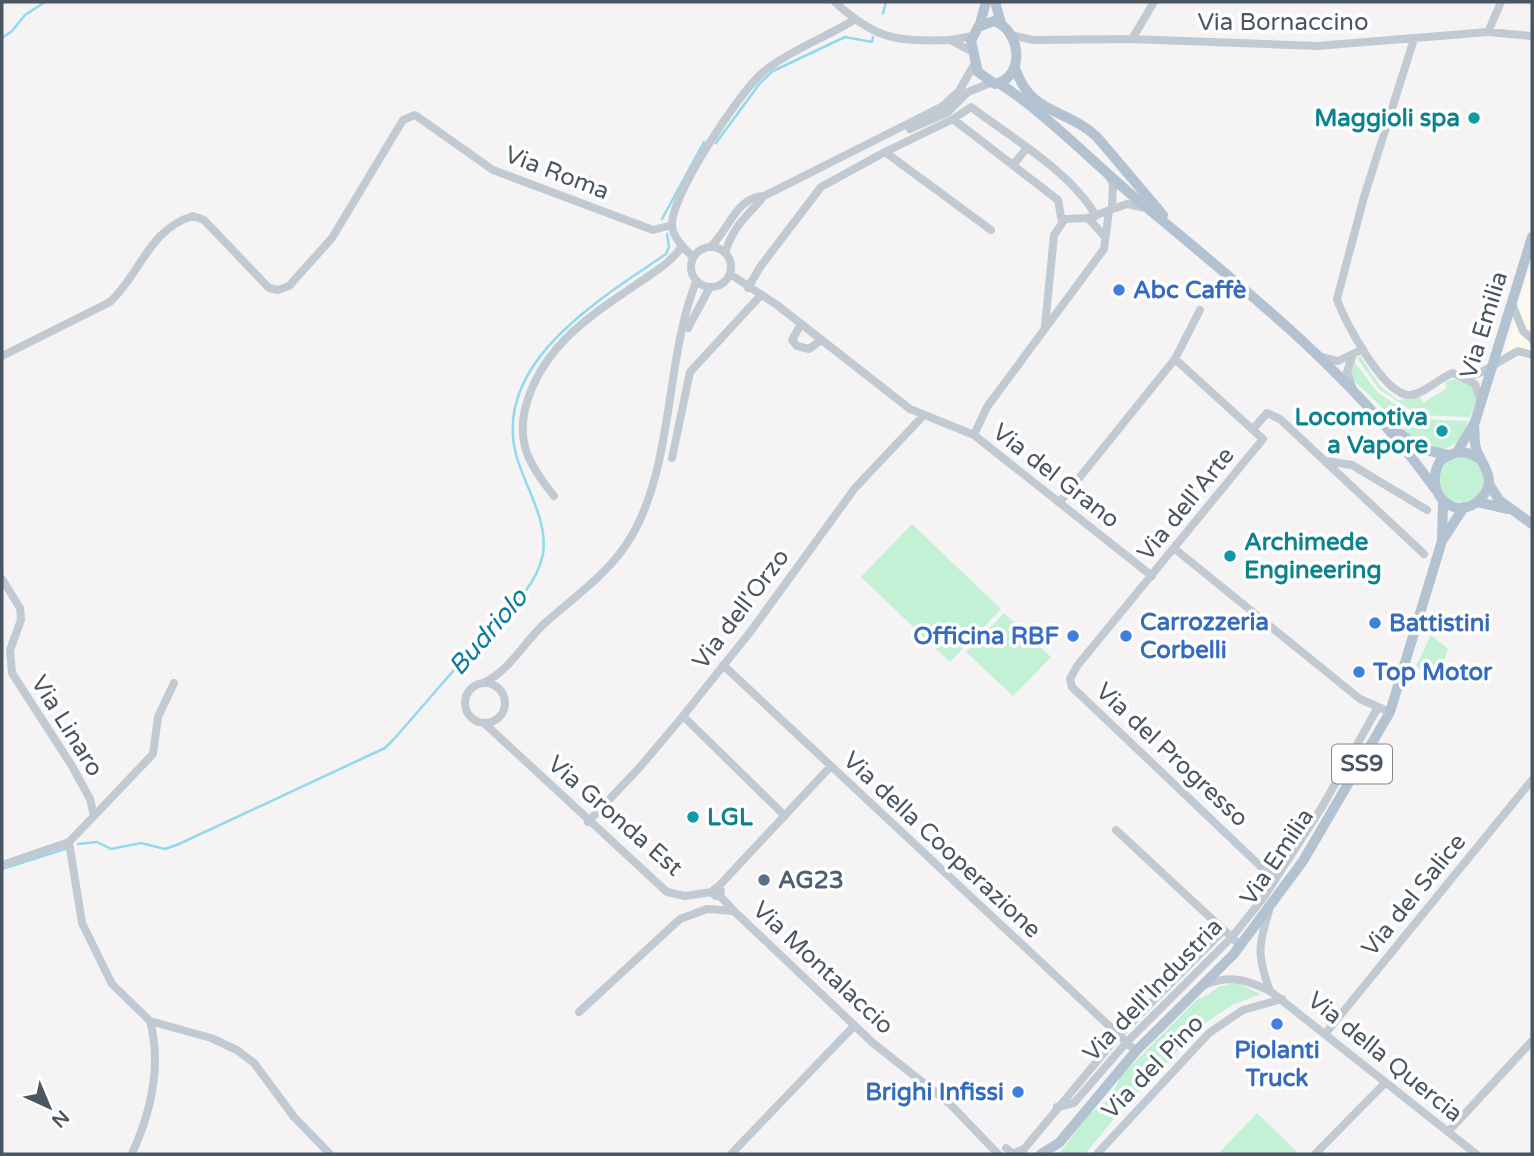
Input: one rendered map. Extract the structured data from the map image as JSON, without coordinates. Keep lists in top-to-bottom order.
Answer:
{
  "streets": {
    "main road": ["Via Emilia", "SS9"],
    "street": [
      "Via Bornaccino",
      "Via Roma",
      "Via del Grano",
      "Via dell'Arte",
      "Via dell'Orzo",
      "Via Linaro",
      "Via del Progresso",
      "Via Gronda Est",
      "Via della Cooperazione",
      "Via del Salice",
      "Via Montalaccio",
      "Via dell'Industria",
      "Via della Quercia",
      "Via del Pino"
    ]
  },
  "crossings": [
    ["Via Emilia", "Via della Cooperazione"],
    ["Via Emilia", "Via della Quercia"],
    ["Via del Grano", "Via dell'Arte"],
    ["Via del Grano", "Via dell'Orzo"],
    ["Via del Grano", "Via Gronda Est"],
    ["Via dell'Arte", "Via del Progresso"],
    ["Via dell'Orzo", "Via Gronda Est"],
    ["Via dell'Orzo", "Via della Cooperazione"],
    ["Via del Progresso", "Via dell'Industria"],
    ["Via della Cooperazione", "Via dell'Industria"],
    ["Via del Salice", "Via della Quercia"],
    ["Via Montalaccio", "Via dell'Industria"],
    ["Via della Quercia", "Via del Pino"]
  ],
  "water": ["Budriolo"],
  "places": [
    "Maggioli spa",
    "Abc Caffè",
    "Locomotiva a Vapore",
    "Archimede Engineering",
    "Battistini",
    "Officina RBF",
    "Carrozzeria Corbelli",
    "Top Motor",
    "LGL",
    "AG23",
    "Piolanti Truck",
    "Brighi Infissi"
  ],
  "north": "bottom right"
}
